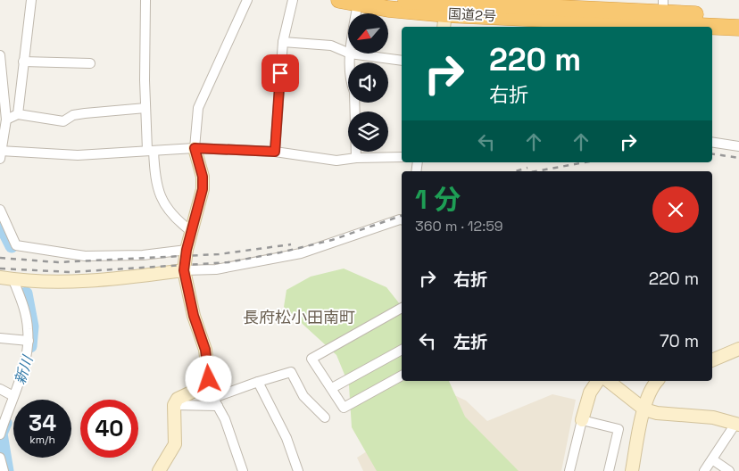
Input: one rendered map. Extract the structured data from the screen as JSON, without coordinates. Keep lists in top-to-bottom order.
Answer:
{
  "streets": {
    "highway": ["国道2号"]
  },
  "districts": ["長府松小田南町"],
  "water": ["新川"],
  "north": "bottom left",
  "page": {
    "turn": ["220 m", "右折"],
    "heading": ["1 分", "360 m · 12:59"],
    "list": [
      {
        "name": "右折",
        "value": "220 m"
      },
      {
        "name": "左折",
        "value": "70 m"
      }
    ],
    "speed": "34 km/h",
    "limit": "40"
  }
}
